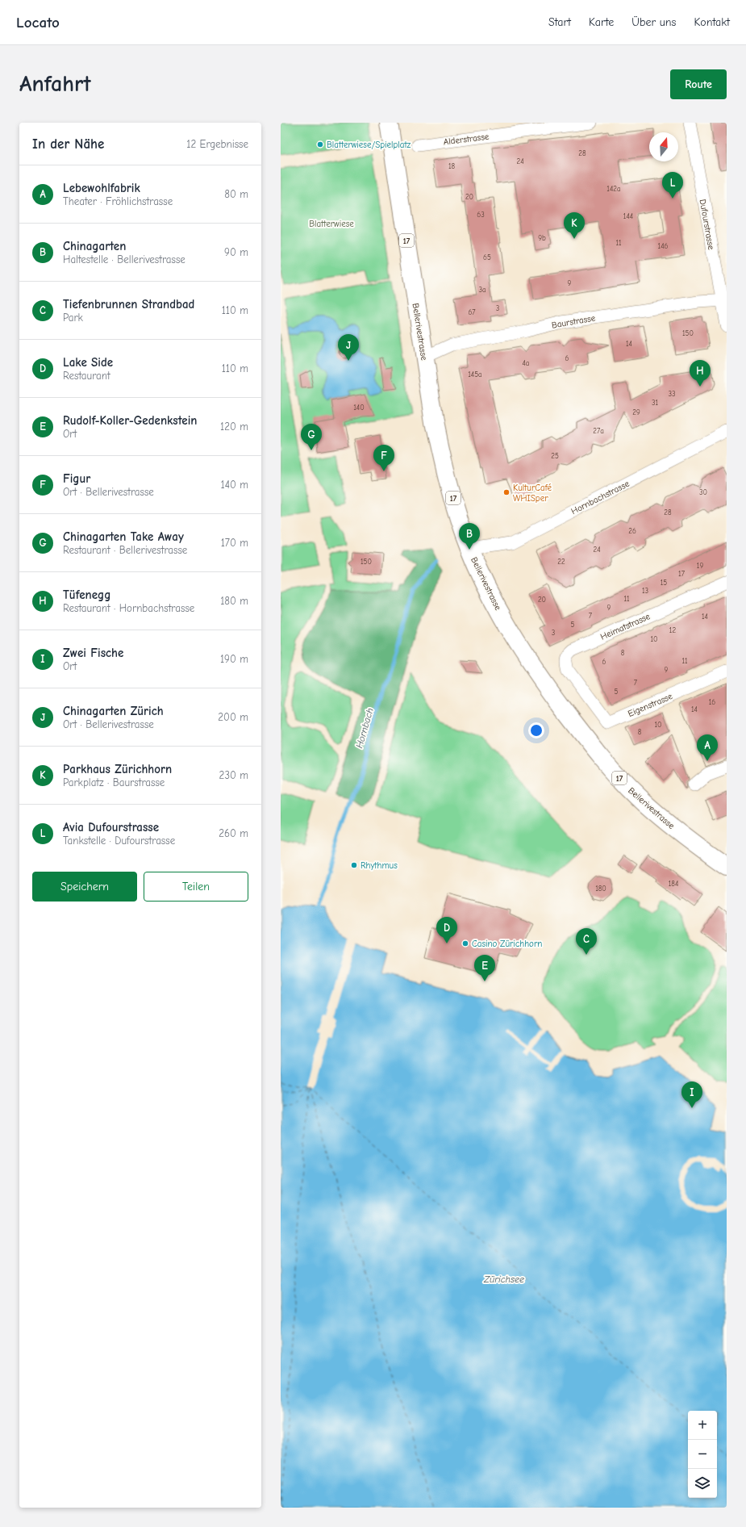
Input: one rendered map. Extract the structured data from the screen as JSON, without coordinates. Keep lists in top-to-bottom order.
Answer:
{
  "streets": {
    "main road": ["17", "Bellerivestrasse"],
    "street": [
      "Alderstrasse",
      "Dufourstrasse",
      "Baurstrasse",
      "Hornbachstrasse",
      "Heimatstrasse",
      "Eigenstrasse"
    ]
  },
  "crossings": [
    ["Dufourstrasse", "Baurstrasse"],
    ["Baurstrasse", "Bellerivestrasse"],
    ["Bellerivestrasse", "Hornbachstrasse"],
    ["Heimatstrasse", "Eigenstrasse"]
  ],
  "water": ["Hornbach", "Zürichsee"],
  "parks": ["Blatterwiese"],
  "places": [
    "Blatterwiese/Spielplatz",
    "KulturCafé WHISper",
    "Rhythmus",
    "Casino Zürichhorn"
  ],
  "house_numbers": [
    "28",
    "24",
    "18",
    "142a",
    "20",
    "63",
    "144",
    "9b",
    "11",
    "146",
    "65",
    "9",
    "3a",
    "3",
    "67",
    "150",
    "14",
    "6",
    "4a",
    "145a",
    "33",
    "31",
    "140",
    "29",
    "27a",
    "25",
    "30",
    "28",
    "26",
    "24",
    "150",
    "22",
    "19",
    "17",
    "15",
    "13",
    "11",
    "20",
    "9",
    "7",
    "14",
    "5",
    "12",
    "3",
    "10",
    "8",
    "11",
    "6",
    "9",
    "7",
    "5",
    "16",
    "14",
    "10",
    "8",
    "184",
    "180"
  ],
  "north": "top",
  "page": {
    "header": "Locato",
    "nav": [
      "Start",
      "Karte",
      "Über uns",
      "Kontakt"
    ],
    "buttons": [
      "Route",
      ["Speichern", "Teilen"]
    ],
    "title": "Anfahrt",
    "heading": ["In der Nähe", "12 Ergebnisse"],
    "list": [
      {
        "mark": "A",
        "name": "Lebewohlfabrik",
        "note": "Theater · Fröhlichstrasse",
        "value": "80 m"
      },
      {
        "mark": "B",
        "name": "Chinagarten",
        "note": "Haltestelle · Bellerivestrasse",
        "value": "90 m"
      },
      {
        "mark": "C",
        "name": "Tiefenbrunnen Strandbad",
        "note": "Park",
        "value": "110 m"
      },
      {
        "mark": "D",
        "name": "Lake Side",
        "note": "Restaurant",
        "value": "110 m"
      },
      {
        "mark": "E",
        "name": "Rudolf-Koller-Gedenkstein",
        "note": "Ort",
        "value": "120 m"
      },
      {
        "mark": "F",
        "name": "Figur",
        "note": "Ort · Bellerivestrasse",
        "value": "140 m"
      },
      {
        "mark": "G",
        "name": "Chinagarten Take Away",
        "note": "Restaurant · Bellerivestrasse",
        "value": "170 m"
      },
      {
        "mark": "H",
        "name": "Tüfenegg",
        "note": "Restaurant · Hornbachstrasse",
        "value": "180 m"
      },
      {
        "mark": "I",
        "name": "Zwei Fische",
        "note": "Ort",
        "value": "190 m"
      },
      {
        "mark": "J",
        "name": "Chinagarten Zürich",
        "note": "Ort · Bellerivestrasse",
        "value": "200 m"
      },
      {
        "mark": "K",
        "name": "Parkhaus Zürichhorn",
        "note": "Parkplatz · Baurstrasse",
        "value": "230 m"
      },
      {
        "mark": "L",
        "name": "Avia Dufourstrasse",
        "note": "Tankstelle · Dufourstrasse",
        "value": "260 m"
      }
    ],
    "pins": [
      "L",
      "K",
      "J",
      "H",
      "G",
      "F",
      "B",
      "A",
      "D",
      "C",
      "E",
      "I"
    ],
    "map_buttons": ["+", "−"]
  }
}
